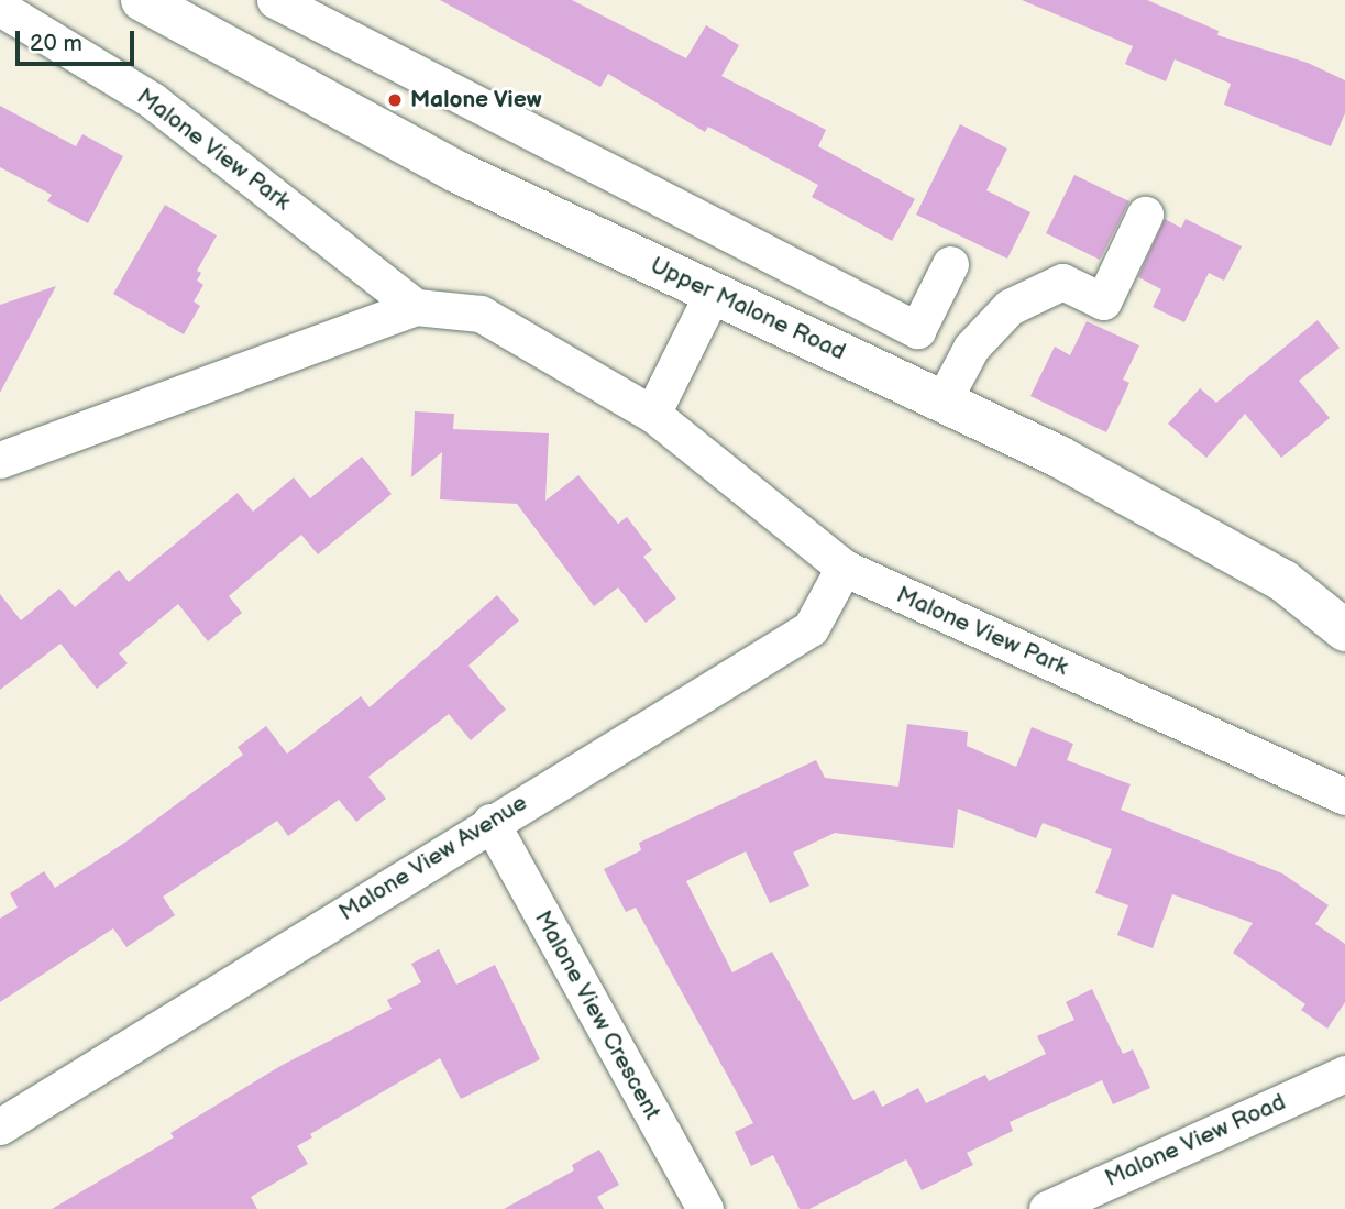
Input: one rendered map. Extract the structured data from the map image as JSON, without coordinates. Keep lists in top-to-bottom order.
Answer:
{
  "streets": {
    "main road": ["Upper Malone Road"],
    "street": [
      "Malone View Park",
      "Malone View Avenue",
      "Malone View Crescent",
      "Malone View Road"
    ]
  },
  "crossings": [
    ["Malone View Park", "Malone View Avenue"],
    ["Malone View Avenue", "Malone View Crescent"]
  ],
  "places": ["Malone View"],
  "scale_bar": "20 m"
}
